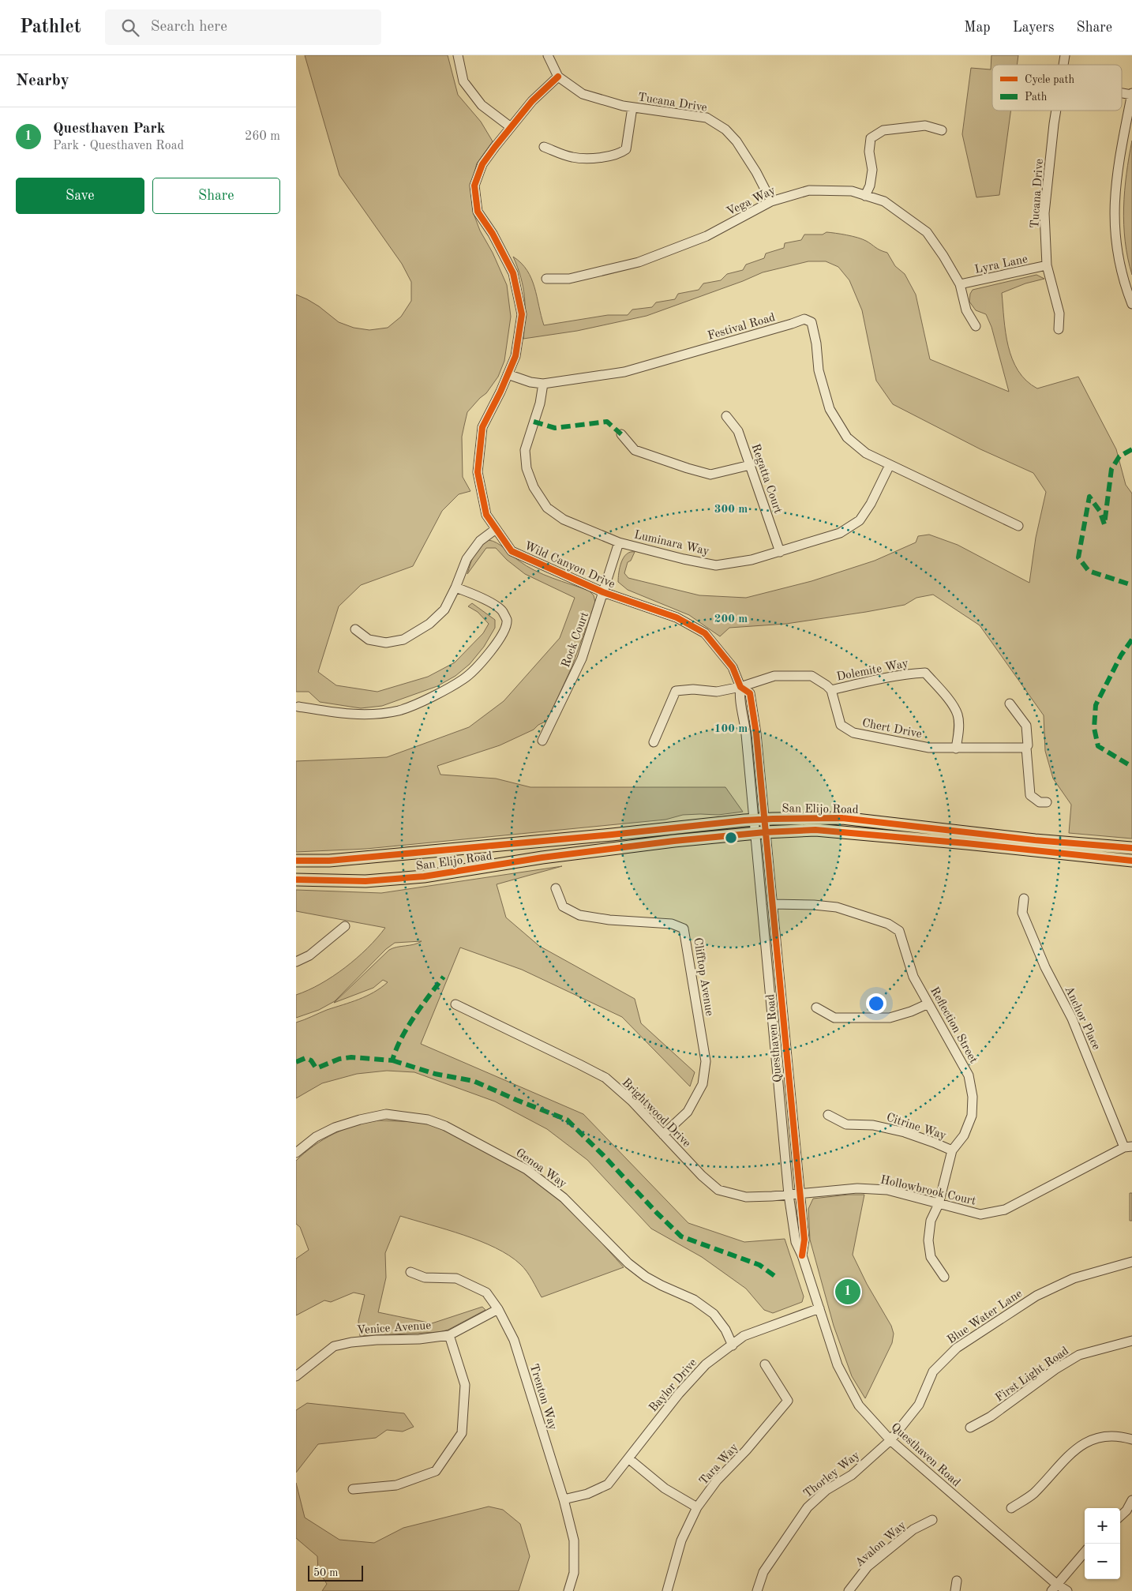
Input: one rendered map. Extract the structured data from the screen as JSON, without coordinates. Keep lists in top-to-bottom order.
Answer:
{
  "streets": {
    "main road": ["San Elijo Road"],
    "street": [
      "Tucana Drive",
      "Vega Way",
      "Lyra Lane",
      "Festival Road",
      "Regatta Court",
      "Luminara Way",
      "Wild Canyon Drive",
      "Rock Court",
      "Dolemite Way",
      "Chert Drive",
      "Clifftop Avenue",
      "Anchor Place",
      "Reflection Street",
      "Questhaven Road",
      "Brightwood Drive",
      "Citrine Way",
      "Genoa Way",
      "Hollowbrook Court",
      "Blue Water Lane",
      "Venice Avenue",
      "First Light Road",
      "Baylor Drive",
      "Trenton Way",
      "Tara Way",
      "Thorley Way",
      "Avalon Way"
    ]
  },
  "crossings": [
    ["Tucana Drive", "Vega Way"],
    ["Tucana Drive", "Lyra Lane"],
    ["Tucana Drive", "Wild Canyon Drive"],
    ["Vega Way", "Lyra Lane"],
    ["Festival Road", "Luminara Way"],
    ["Festival Road", "Wild Canyon Drive"],
    ["Regatta Court", "Luminara Way"],
    ["Luminara Way", "Rock Court"],
    ["Wild Canyon Drive", "Rock Court"],
    ["Wild Canyon Drive", "San Elijo Road"],
    ["Wild Canyon Drive", "Questhaven Road"],
    ["Dolemite Way", "Chert Drive"],
    ["San Elijo Road", "Questhaven Road"],
    ["Clifftop Avenue", "Brightwood Drive"],
    ["Anchor Place", "Hollowbrook Court"],
    ["Reflection Street", "Questhaven Road"],
    ["Reflection Street", "Citrine Way"],
    ["Reflection Street", "Hollowbrook Court"],
    ["Questhaven Road", "Brightwood Drive"],
    ["Questhaven Road", "Hollowbrook Court"],
    ["Questhaven Road", "Blue Water Lane"],
    ["Questhaven Road", "Baylor Drive"],
    ["Questhaven Road", "Thorley Way"],
    ["Brightwood Drive", "Hollowbrook Court"],
    ["Genoa Way", "Baylor Drive"],
    ["Blue Water Lane", "Thorley Way"],
    ["Venice Avenue", "Trenton Way"],
    ["Baylor Drive", "Trenton Way"]
  ],
  "legend": ["Cycle path", "Path"],
  "scale_bar": "50 m",
  "page": {
    "header": "Pathlet",
    "search": "Search here",
    "nav": ["Map", "Layers", "Share"],
    "heading": "Nearby",
    "list": [
      {
        "mark": "1",
        "name": "Questhaven Park",
        "note": "Park · Questhaven Road",
        "value": "260 m"
      }
    ],
    "buttons": ["Save", "Share"],
    "pins": "1",
    "map_buttons": ["+", "−"],
    "scale": "50 m"
  },
  "rings": ["300 m", "200 m", "100 m"]
}
